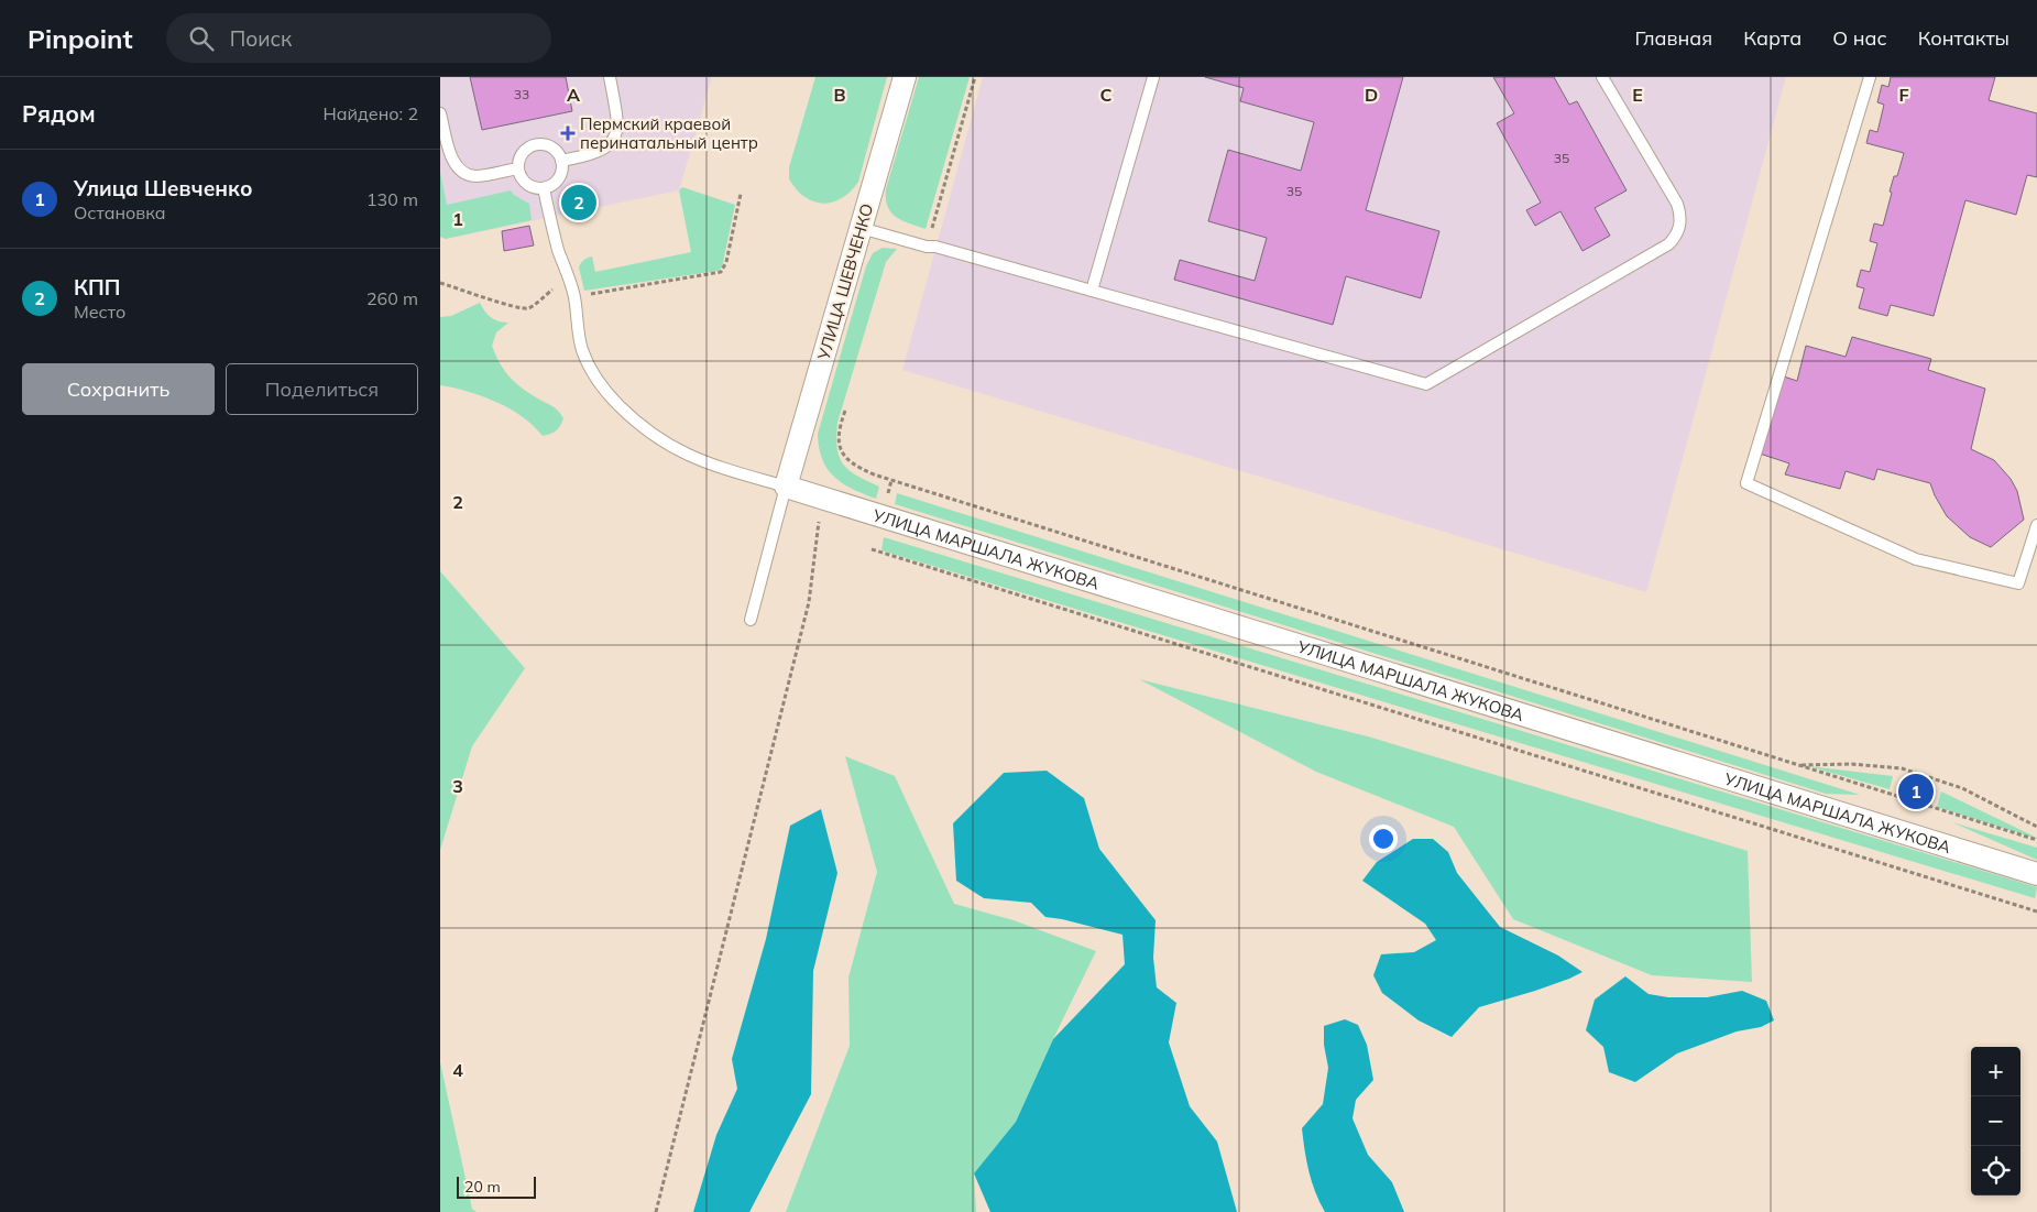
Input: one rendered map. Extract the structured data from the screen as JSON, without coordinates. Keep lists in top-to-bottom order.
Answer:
{
  "streets": {
    "street": ["УЛИЦА ШЕВЧЕНКО", "УЛИЦА МАРШАЛА ЖУКОВА"]
  },
  "crossings": [
    ["УЛИЦА ШЕВЧЕНКО", "УЛИЦА МАРШАЛА ЖУКОВА"]
  ],
  "places": {
    "health": ["Пермский краевой перинатальный центр"]
  },
  "house_numbers": ["33", "35", "35"],
  "scale_bar": "20 m",
  "page": {
    "header": "Pinpoint",
    "search": "Поиск",
    "nav": [
      "Главная",
      "Карта",
      "О нас",
      "Контакты"
    ],
    "heading": ["Рядом", "Найдено: 2"],
    "list": [
      {
        "mark": "1",
        "name": "Улица Шевченко",
        "note": "Остановка",
        "value": "130 m"
      },
      {
        "mark": "2",
        "name": "КПП",
        "note": "Место",
        "value": "260 m"
      }
    ],
    "pins": ["2", "1"],
    "buttons": ["Сохранить", "Поделиться"],
    "map_buttons": ["+", "−"],
    "scale": "20 m"
  },
  "grid": {
    "columns": [
      "A",
      "B",
      "C",
      "D",
      "E",
      "F"
    ],
    "rows": [
      "1",
      "2",
      "3",
      "4"
    ]
  }
}
